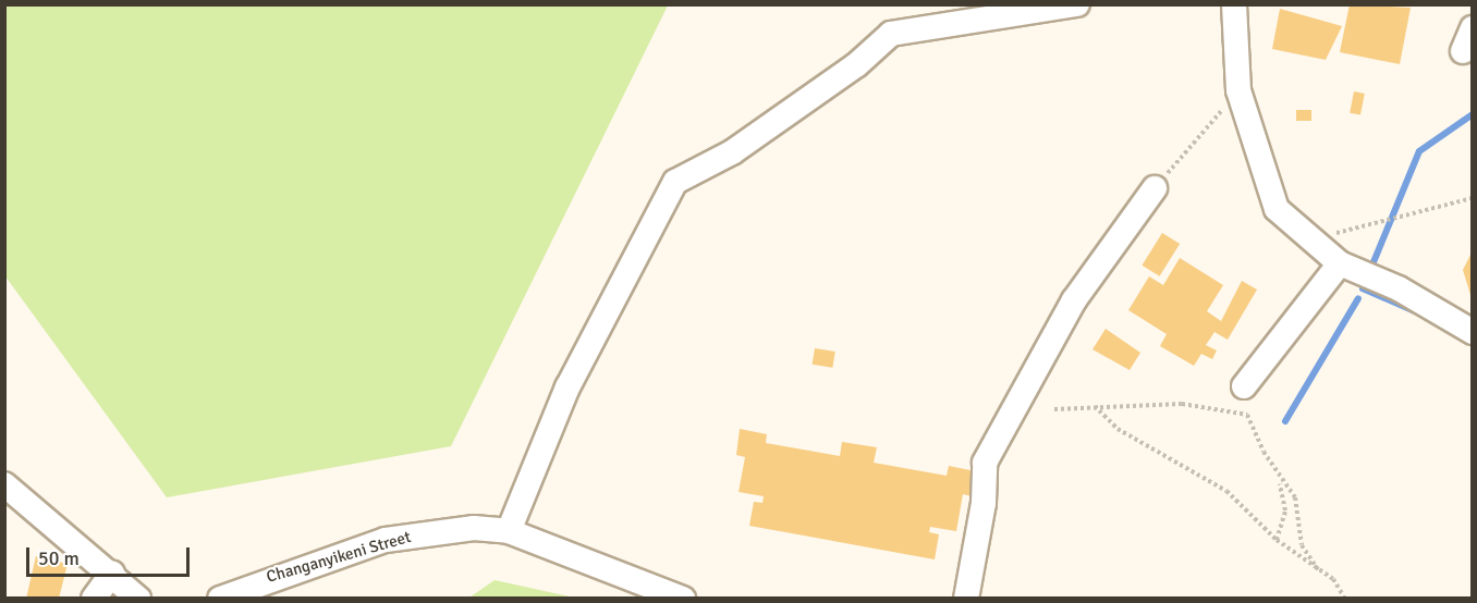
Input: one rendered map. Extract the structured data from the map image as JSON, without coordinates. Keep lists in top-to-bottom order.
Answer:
{
  "streets": {
    "street": ["Changanyikeni Street"]
  },
  "scale_bar": "50 m"
}
